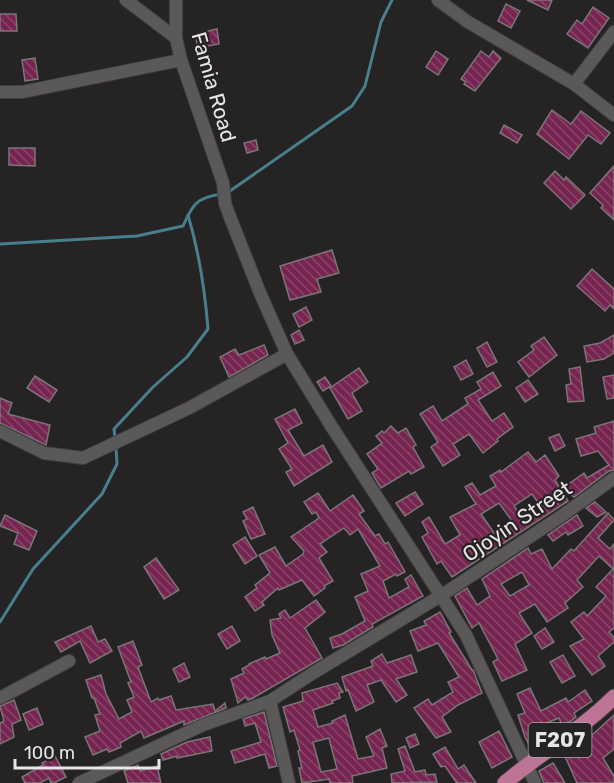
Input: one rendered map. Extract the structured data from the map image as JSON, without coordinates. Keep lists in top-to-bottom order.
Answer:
{
  "streets": {
    "main road": ["F207"],
    "street": ["Famia Road", "Ojoyin Street"]
  },
  "crossings": [
    ["Famia Road", "Ojoyin Street"],
    ["Famia Road", "F207"]
  ],
  "scale_bar": "100 m"
}
